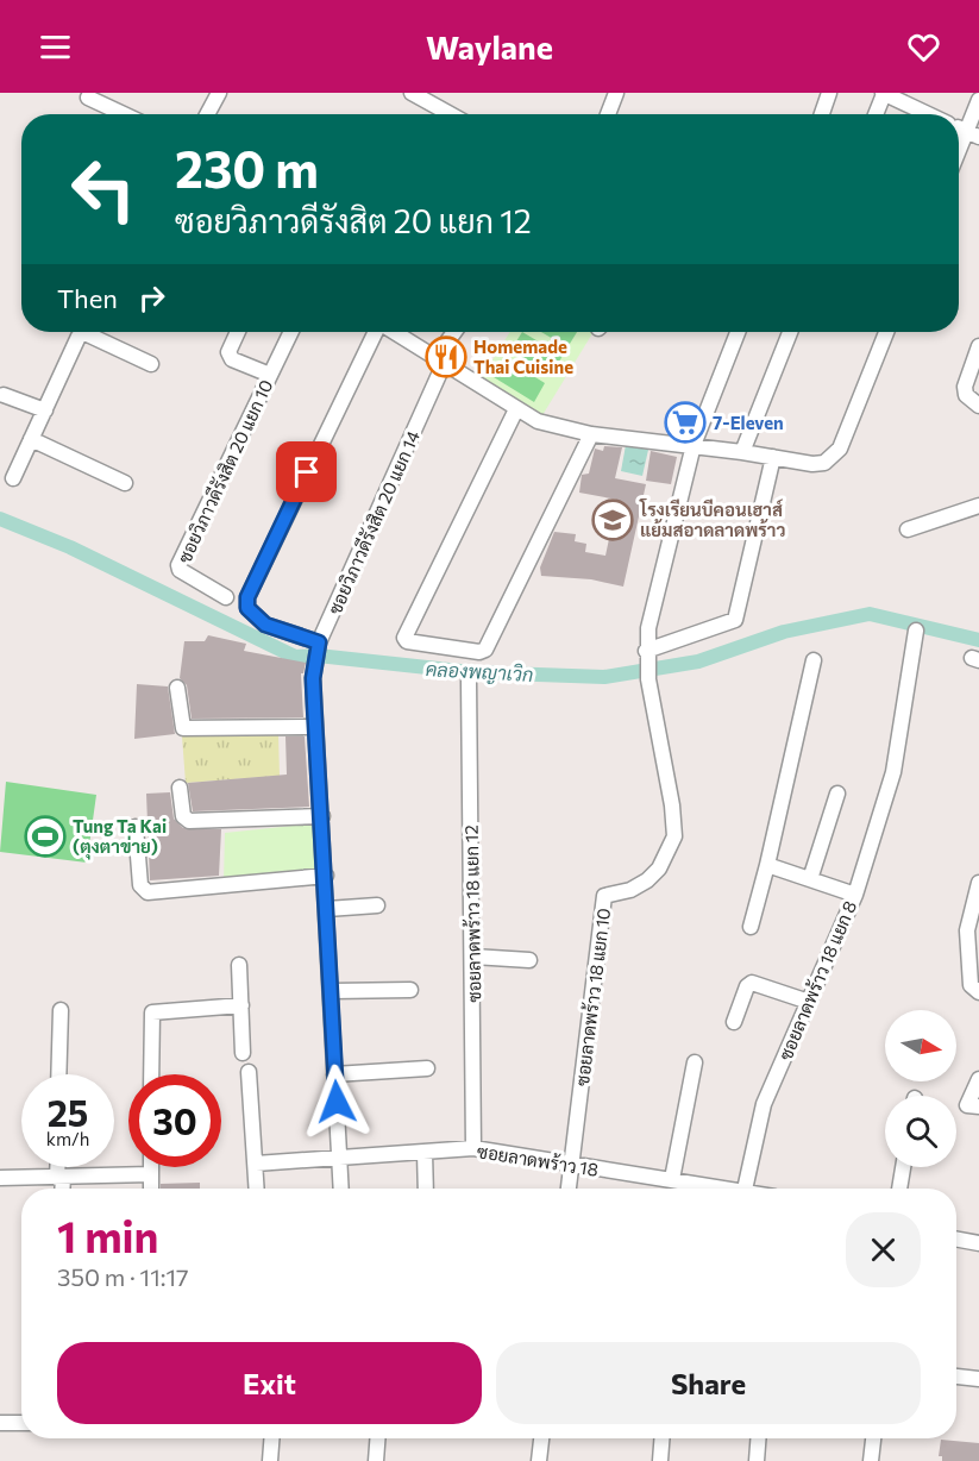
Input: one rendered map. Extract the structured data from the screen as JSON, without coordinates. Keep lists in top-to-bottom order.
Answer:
{
  "streets": {
    "street": [
      "ซอยวิภาวดีรังสิต 20 แยก 10",
      "ซอยวิภาวดีรังสิต 20 แยก 14",
      "ซอยลาดพร้าว 18 แยก 12",
      "ซอยลาดพร้าว 18 แยก 8",
      "ซอยลาดพร้าว 18 แยก 10",
      "ซอยลาดพร้าว 18"
    ]
  },
  "crossings": [
    ["ซอยวิภาวดีรังสิต 20 แยก 14", "ซอยลาดพร้าว 18"],
    ["ซอยลาดพร้าว 18 แยก 12", "ซอยลาดพร้าว 18"],
    ["ซอยลาดพร้าว 18 แยก 10", "ซอยลาดพร้าว 18"]
  ],
  "water": ["คลองพญาเวิก"],
  "places": {
    "restaurant": ["Homemade Thai Cuisine"],
    "supermarket": ["7-Eleven"],
    "school or university": ["โรงเรียนบีคอนเฮาส์ แย้มสอาดลาดพร้าว"],
    "sports": ["Tung Ta Kai (ตุงตาข่าย)"]
  },
  "north": "right",
  "page": {
    "header": "Waylane",
    "turn": ["230 m", "ซอยวิภาวดีรังสิต 20 แยก 12"],
    "then": "Then",
    "speed": "25 km/h",
    "limit": "30",
    "heading": ["1 min", "350 m · 11:17"],
    "buttons": ["Exit", "Share"]
  }
}
